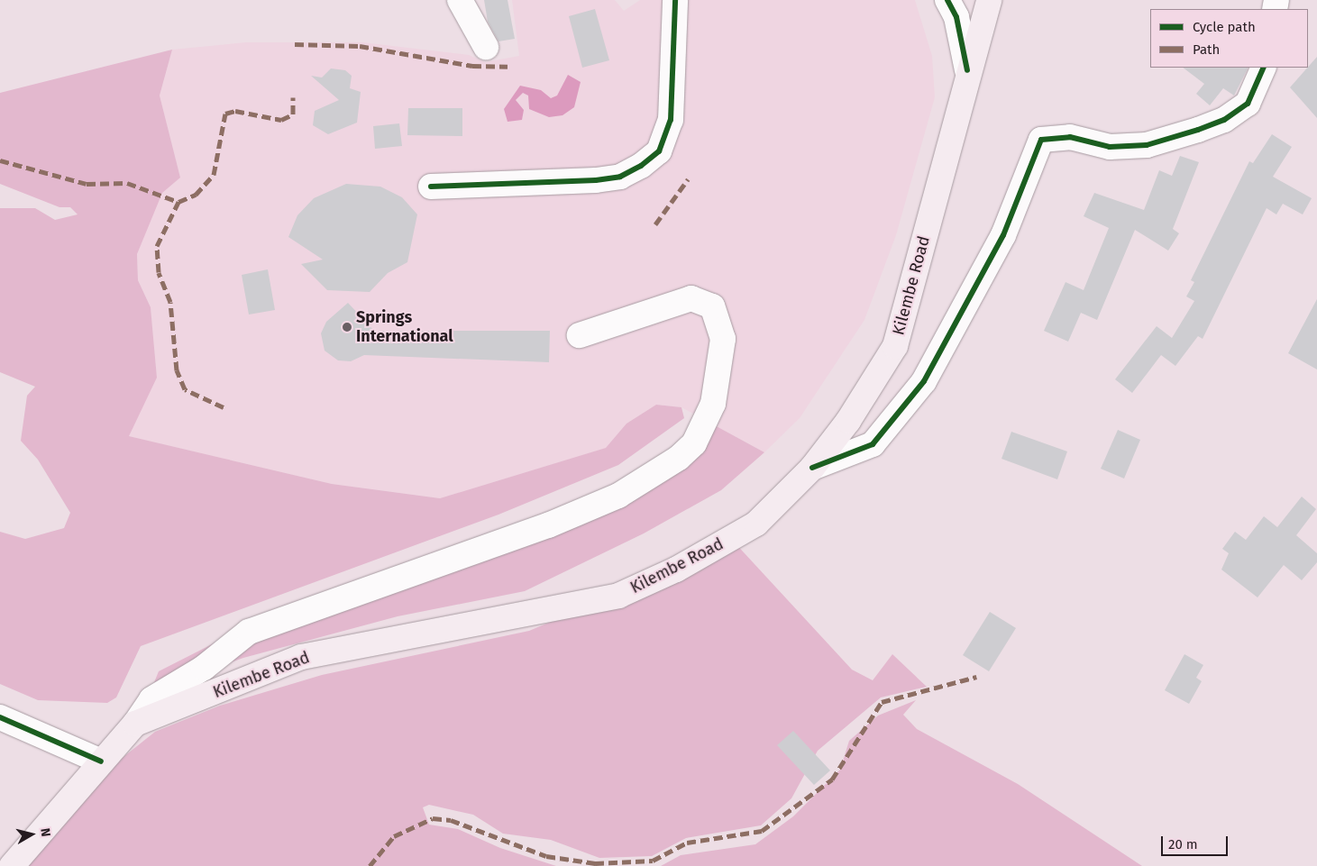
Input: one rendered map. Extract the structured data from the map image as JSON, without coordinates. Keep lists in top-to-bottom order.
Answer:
{
  "streets": {
    "main road": ["Kilembe Road"]
  },
  "places": ["Springs International"],
  "legend": ["Cycle path", "Path"],
  "scale_bar": "20 m",
  "north": "right"
}
